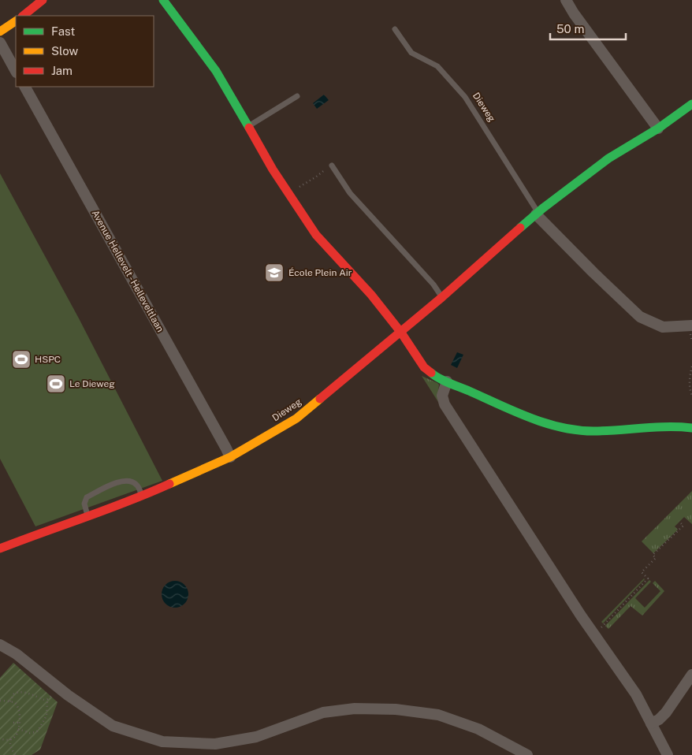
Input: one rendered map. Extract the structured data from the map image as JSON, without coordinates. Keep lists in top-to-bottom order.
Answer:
{
  "streets": {
    "street": ["Dieweg", "Avenue Hellevelt - Helleveltlaan"]
  },
  "crossings": [
    ["Dieweg", "Avenue Hellevelt - Helleveltlaan"]
  ],
  "places": {
    "school or university": ["École Plein Air"],
    "sports": ["HSPC", "Le Dieweg"]
  },
  "legend": ["Fast", "Slow", "Jam"],
  "scale_bar": "50 m"
}
